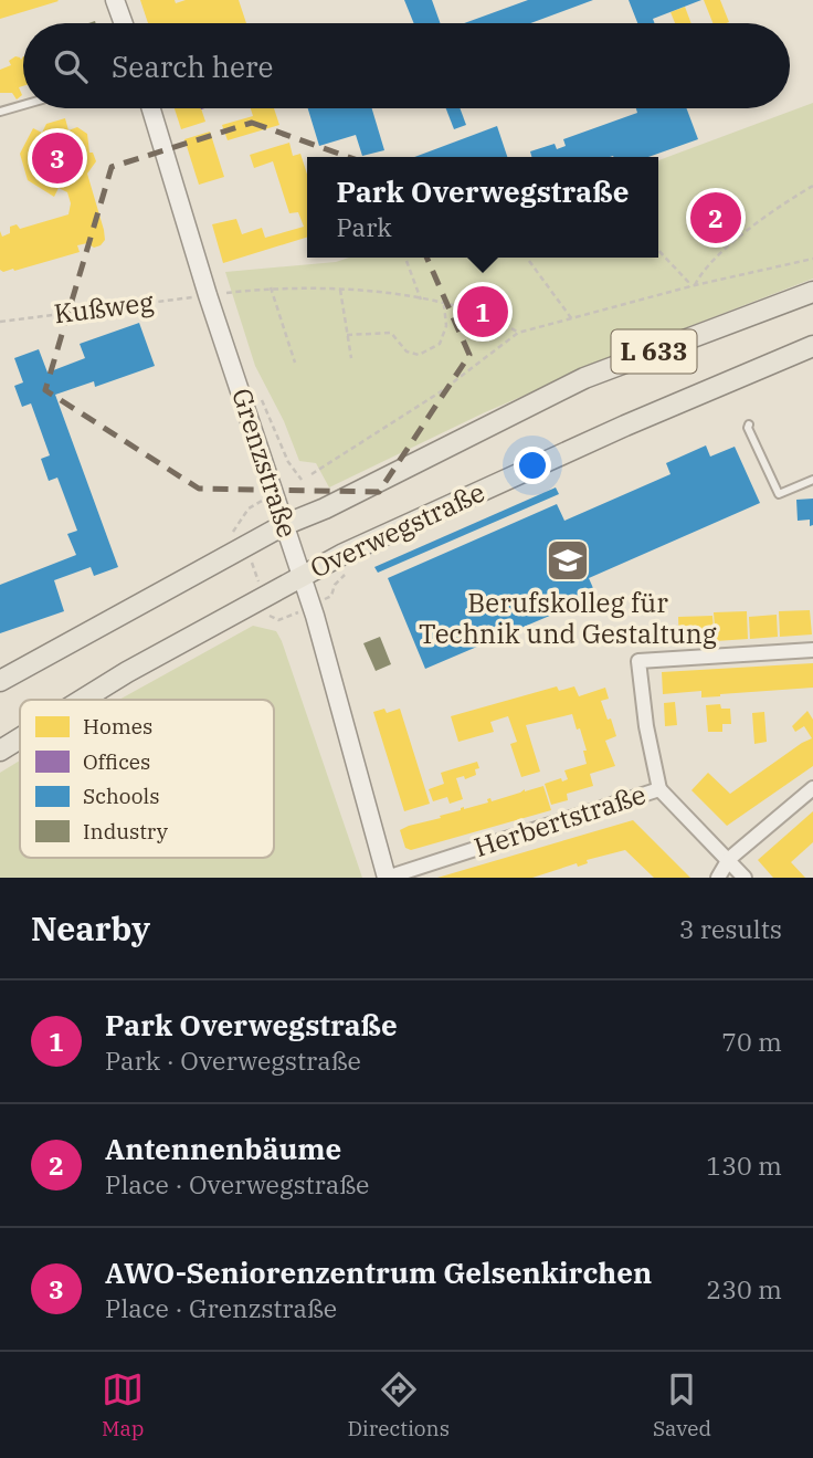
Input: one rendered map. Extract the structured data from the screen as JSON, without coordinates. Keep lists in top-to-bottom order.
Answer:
{
  "streets": {
    "main road": ["L 633", "Overwegstraße"],
    "street": ["Grenzstraße", "Herbertstraße"],
    "path": ["Kußweg"]
  },
  "crossings": [
    ["Kußweg", "Grenzstraße"],
    ["Grenzstraße", "Overwegstraße"],
    ["Grenzstraße", "Herbertstraße"]
  ],
  "places": {
    "school or university": ["Berufskolleg für Technik und Gestaltung"]
  },
  "legend": [
    "Homes",
    "Offices",
    "Schools",
    "Industry"
  ],
  "page": {
    "search": "Search here",
    "pins": ["3", "2", "1"],
    "popup": ["Park Overwegstraße", "Park"],
    "heading": ["Nearby", "3 results"],
    "list": [
      {
        "mark": "1",
        "name": "Park Overwegstraße",
        "note": "Park · Overwegstraße",
        "value": "70 m"
      },
      {
        "mark": "2",
        "name": "Antennenbäume",
        "note": "Place · Overwegstraße",
        "value": "130 m"
      },
      {
        "mark": "3",
        "name": "AWO-Seniorenzentrum Gelsenkirchen",
        "note": "Place · Grenzstraße",
        "value": "230 m"
      }
    ],
    "nav": ["Map", "Directions", "Saved"]
  }
}
